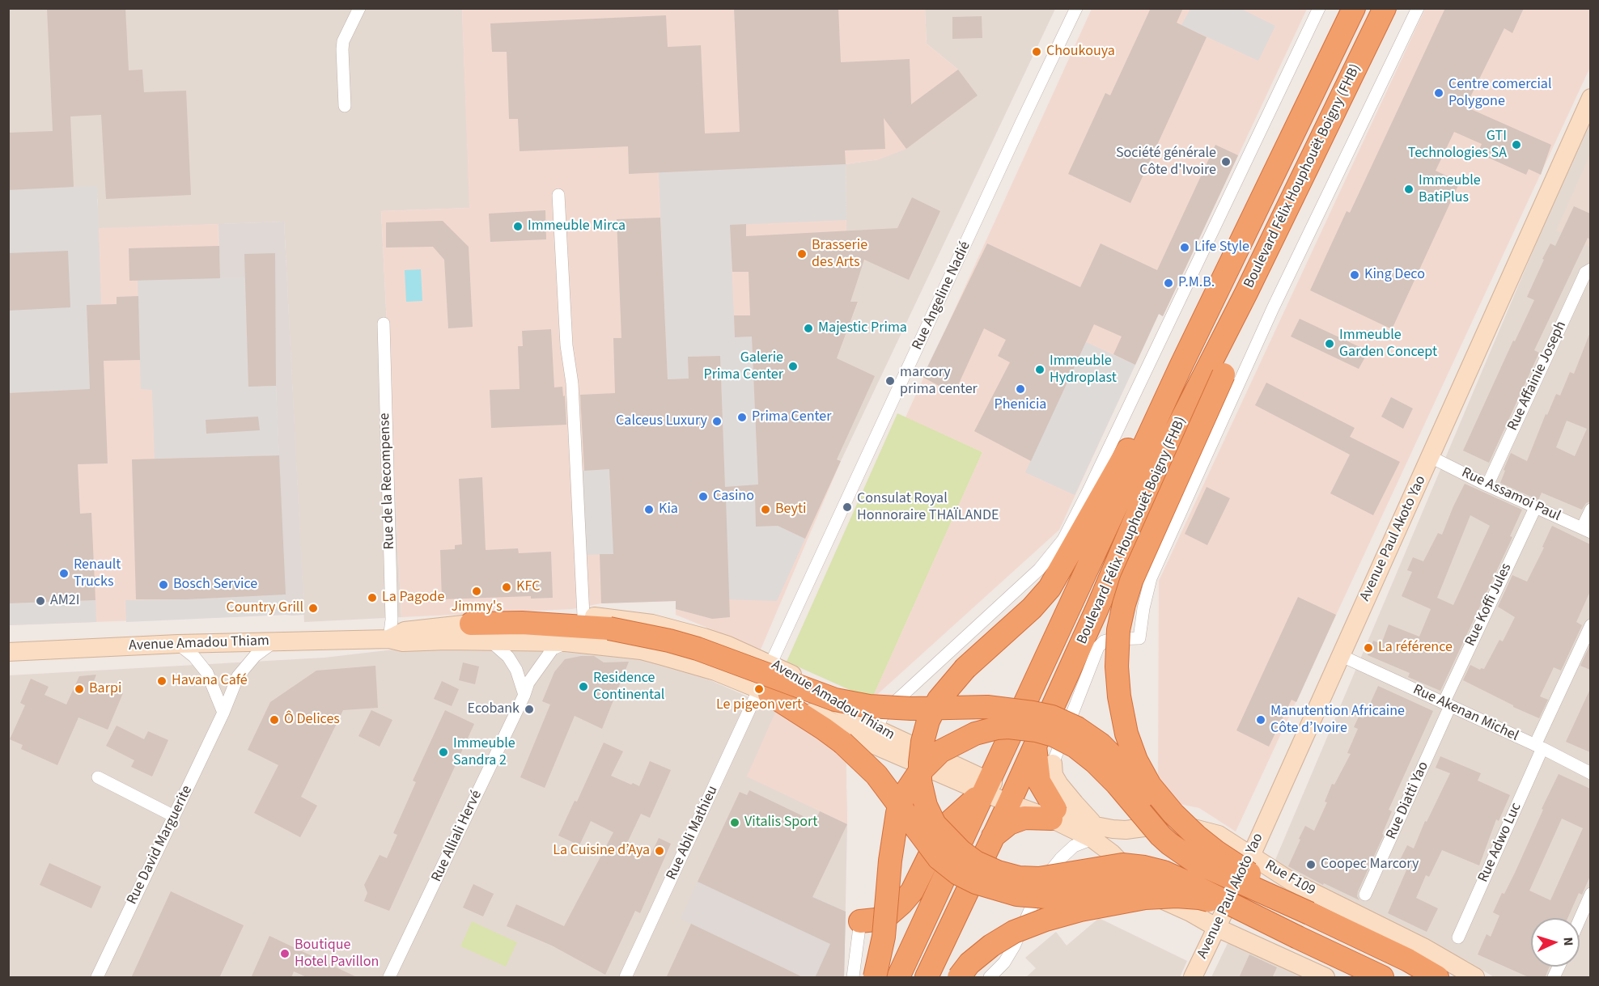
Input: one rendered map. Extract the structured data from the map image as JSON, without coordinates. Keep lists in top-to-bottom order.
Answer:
{
  "streets": {
    "highway": ["Boulevard Félix Houphouët Boigny (FHB)"],
    "street": [
      "Rue Angeline Nadié",
      "Rue Affainie Joseph",
      "Rue de la Recompense",
      "Rue Assamoi Paul",
      "Avenue Paul Akoto Yao",
      "Rue Koffi Jules",
      "Avenue Amadou Thiam",
      "Rue Akenan Michel",
      "Rue Diatti Yao",
      "Rue Abli Mathieu",
      "Rue Alliali Hervé",
      "Rue Adwo Luc",
      "Rue David Marguerite",
      "Rue F109"
    ]
  },
  "crossings": [
    ["Boulevard Félix Houphouët Boigny (FHB)", "Avenue Amadou Thiam"],
    ["Rue Angeline Nadié", "Avenue Amadou Thiam"],
    ["Rue Angeline Nadié", "Rue Abli Mathieu"],
    ["Rue Affainie Joseph", "Rue Assamoi Paul"],
    ["Rue de la Recompense", "Avenue Amadou Thiam"],
    ["Rue Assamoi Paul", "Avenue Paul Akoto Yao"],
    ["Rue Assamoi Paul", "Rue Koffi Jules"],
    ["Avenue Paul Akoto Yao", "Rue Akenan Michel"],
    ["Avenue Paul Akoto Yao", "Rue F109"],
    ["Rue Koffi Jules", "Rue Akenan Michel"],
    ["Rue Koffi Jules", "Rue Diatti Yao"],
    ["Avenue Amadou Thiam", "Rue Abli Mathieu"],
    ["Avenue Amadou Thiam", "Rue Alliali Hervé"],
    ["Avenue Amadou Thiam", "Rue David Marguerite"],
    ["Avenue Amadou Thiam", "Rue F109"],
    ["Rue Akenan Michel", "Rue Diatti Yao"],
    ["Rue Akenan Michel", "Rue Adwo Luc"]
  ],
  "places": [
    "Choukouya",
    "Centre comercial Polygone",
    "GTI Technologies SA",
    "Société générale Côte d'Ivoire",
    "Immeuble BatiPlus",
    "Immeuble Mirca",
    "Life Style",
    "Brasserie des Arts",
    "King Deco",
    "P.M.B.",
    "Majestic Prima",
    "Immeuble Garden Concept",
    "Galerie Prima Center",
    "Immeuble Hydroplast",
    "marcory prima center",
    "Phenicia",
    "Prima Center",
    "Calceus Luxury",
    "Casino",
    "Consulat Royal Honnoraire THAÏLANDE",
    "Kia",
    "Beyti",
    "Renault Trucks",
    "Bosch Service",
    "KFC",
    "Jimmy's",
    "La Pagode",
    "AM2I",
    "Country Grill",
    "La référence",
    "Havana Café",
    "Residence Continental",
    "Barpi",
    "Le pigeon vert",
    "Ecobank",
    "Ô Delices",
    "Manutention Africaine Côte d’Ivoire",
    "Immeuble Sandra 2",
    "Vitalis Sport",
    "La Cuisine d’Aya",
    "Coopec Marcory",
    "Boutique Hotel Pavillon"
  ],
  "north": "right"
}
